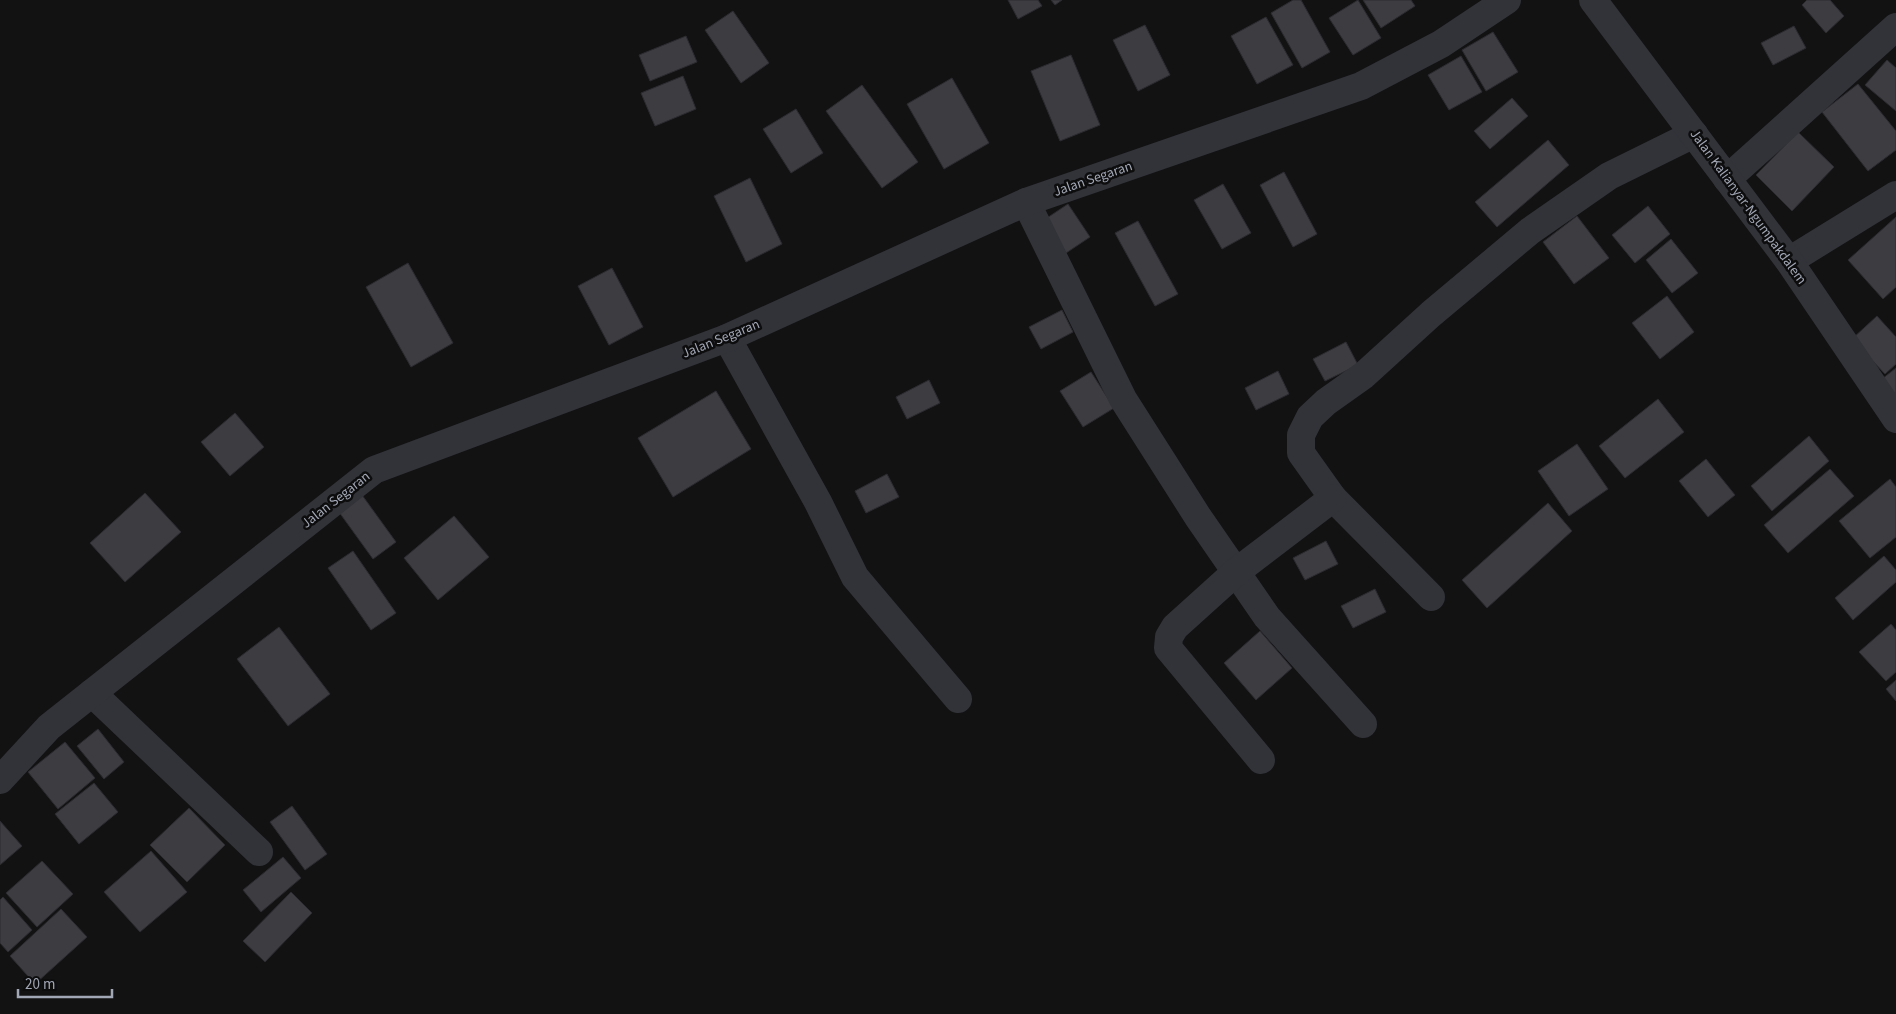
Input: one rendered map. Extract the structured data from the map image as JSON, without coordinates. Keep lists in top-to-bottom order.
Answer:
{
  "streets": {
    "street": ["Jalan Segaran", "Jalan Kalianyar-Ngumpakdalem"]
  },
  "scale_bar": "20 m"
}
